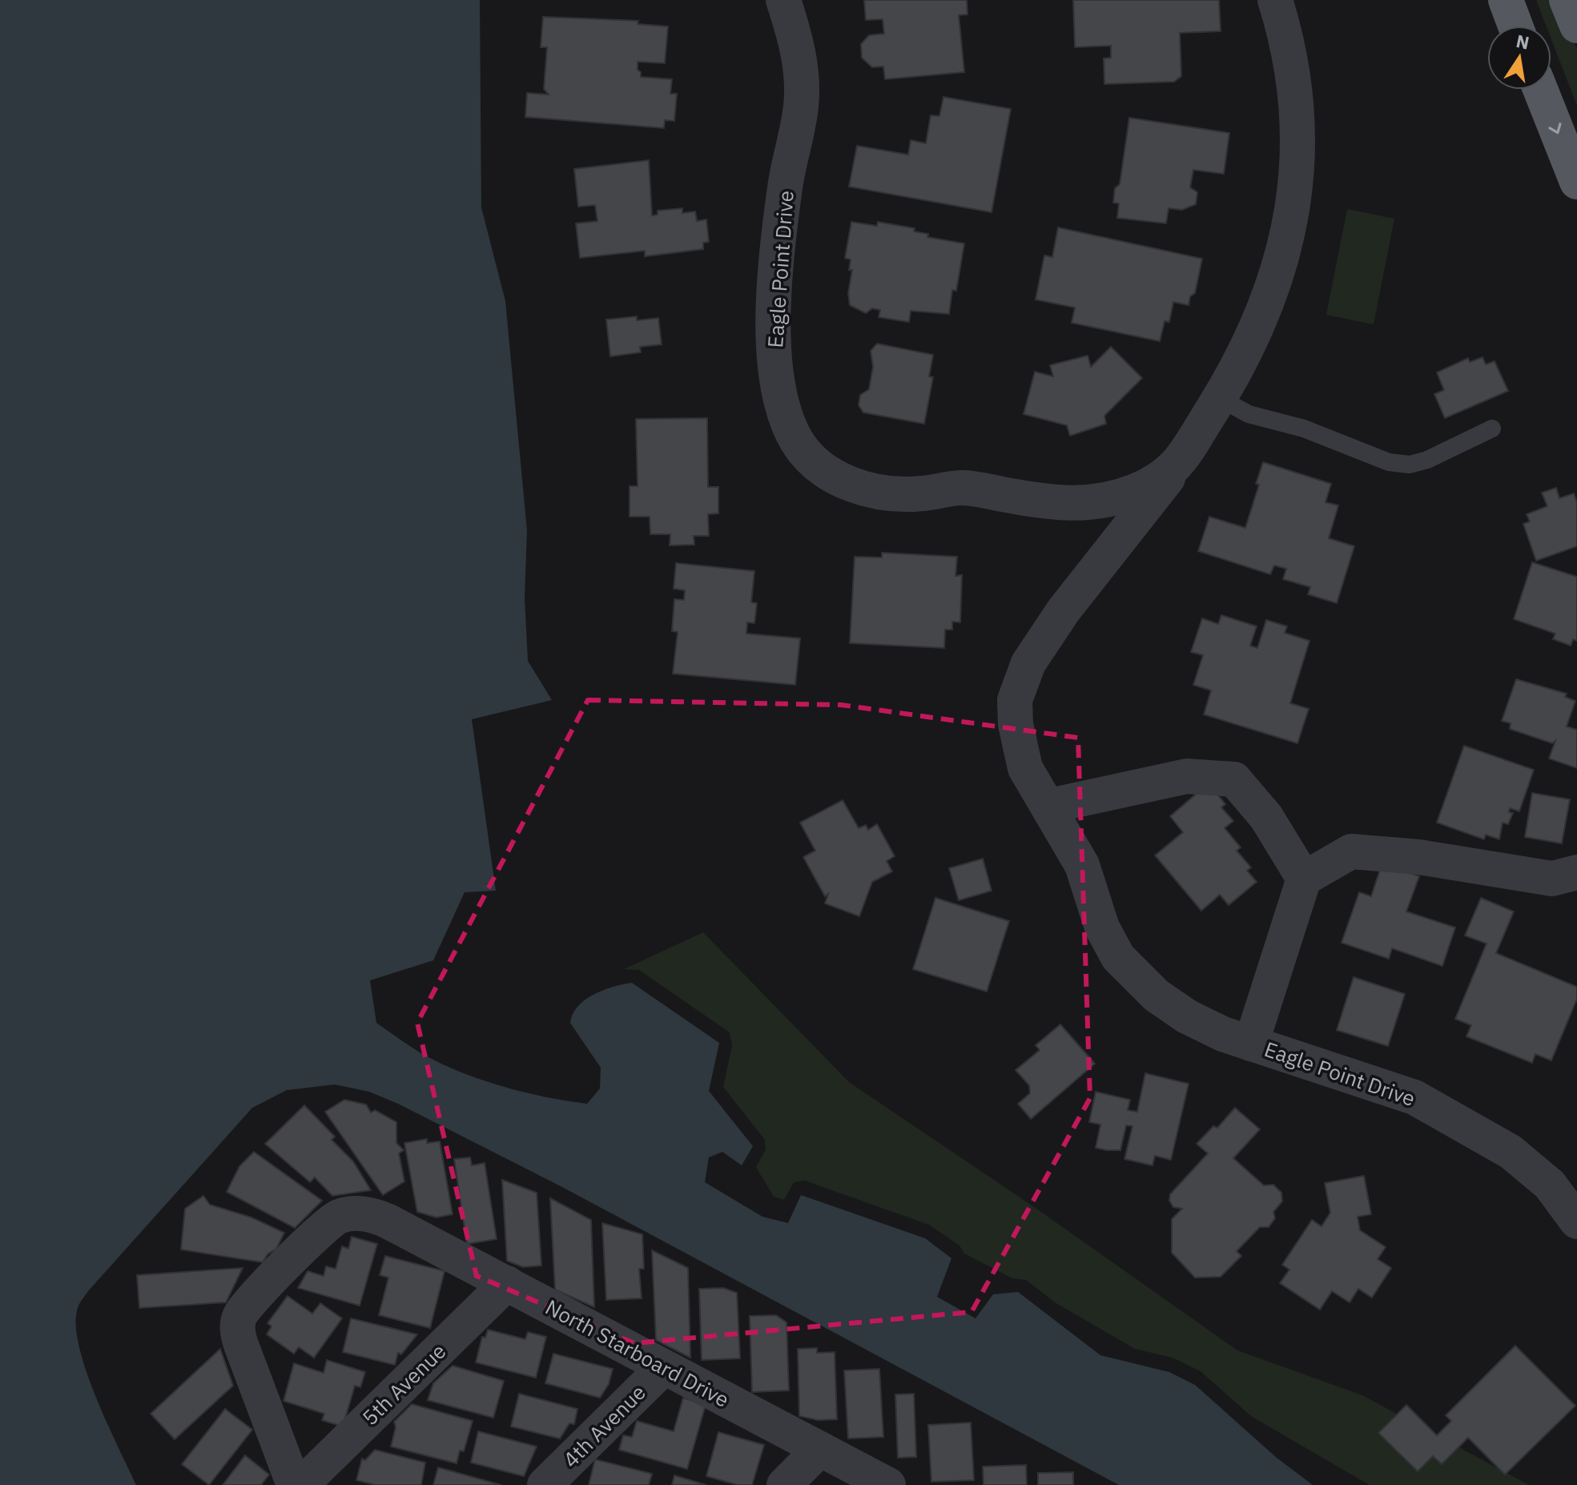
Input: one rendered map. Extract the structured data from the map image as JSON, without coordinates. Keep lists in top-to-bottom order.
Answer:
{
  "streets": {
    "street": [
      "Eagle Point Drive",
      "North Starboard Drive",
      "5th Avenue",
      "4th Avenue"
    ]
  },
  "crossings": [
    ["North Starboard Drive", "5th Avenue"],
    ["North Starboard Drive", "4th Avenue"]
  ],
  "north": "top"
}
